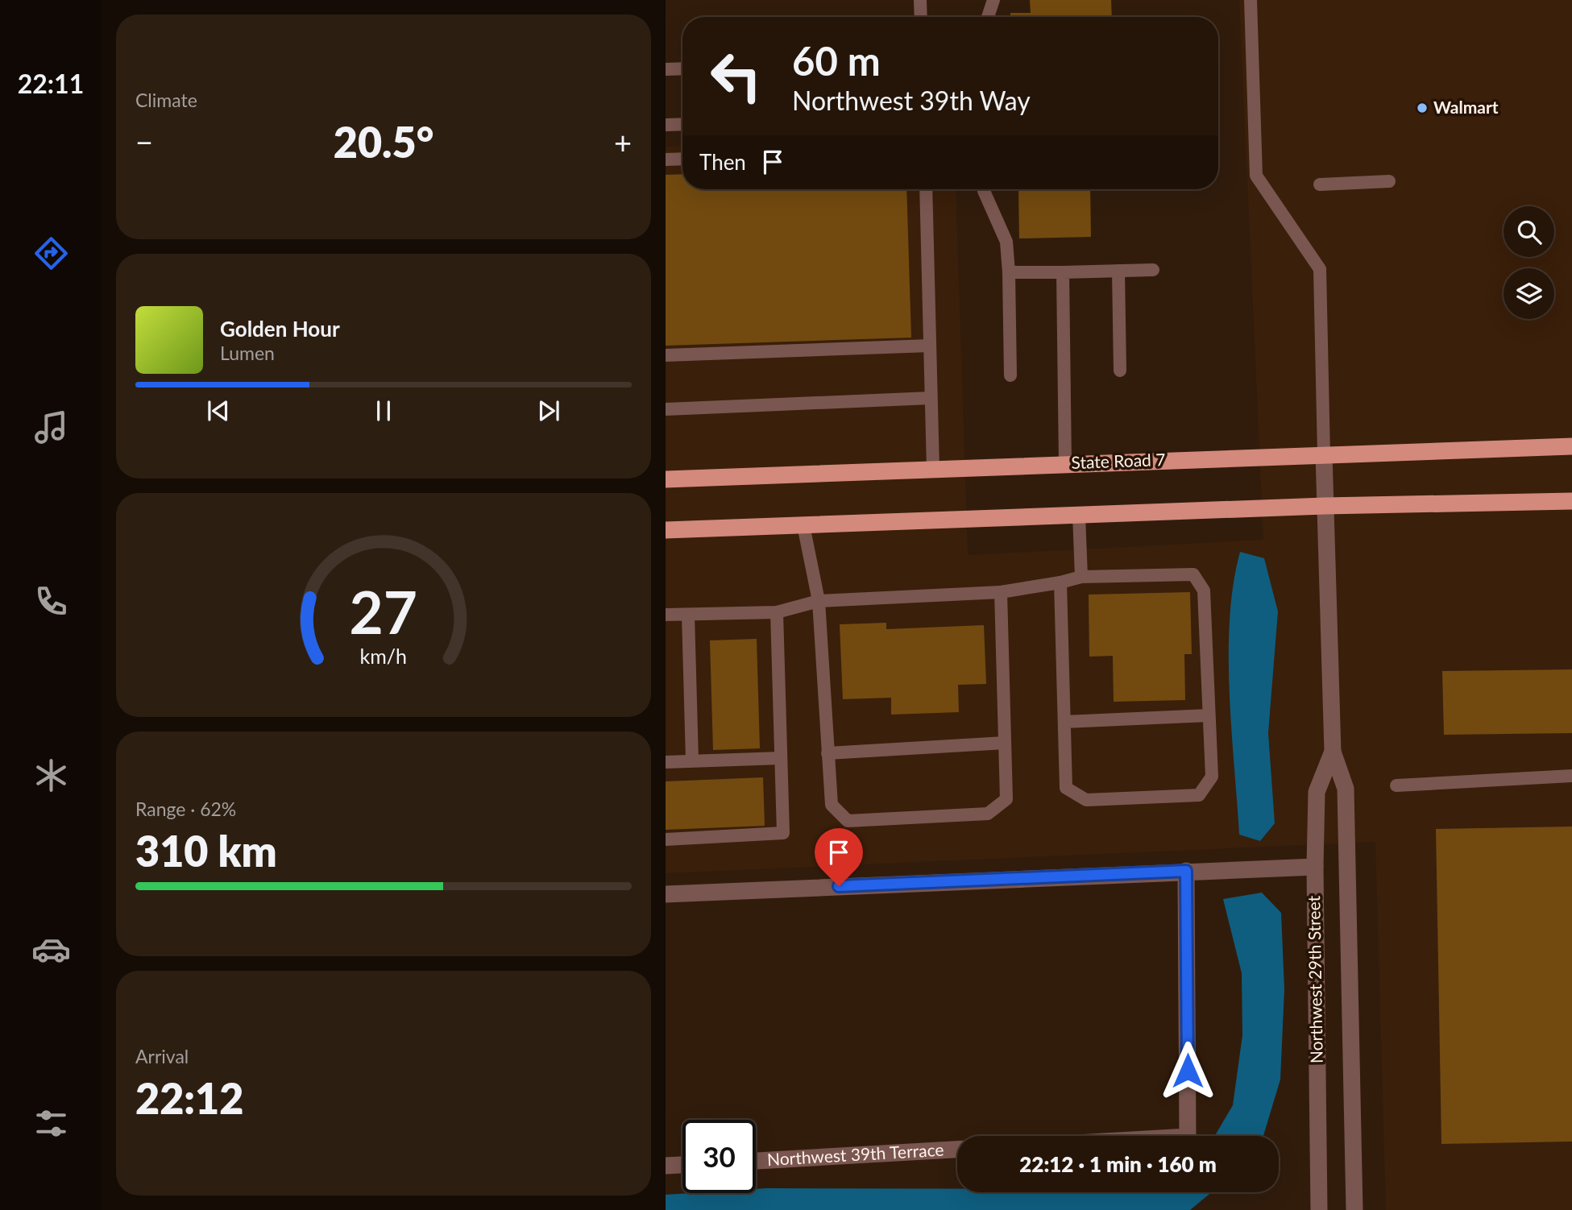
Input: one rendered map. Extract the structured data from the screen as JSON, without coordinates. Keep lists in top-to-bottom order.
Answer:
{
  "streets": {
    "main road": ["State Road 7"],
    "street": ["Northwest 29th Street", "Northwest 39th Terrace"]
  },
  "crossings": [
    ["State Road 7", "Northwest 29th Street"]
  ],
  "places": ["Walmart"],
  "page": {
    "tabs": "22:11",
    "tile": [
      "Climate",
      ["Range · 62%", "310 km"],
      ["Arrival", "22:12"]
    ],
    "turn": ["60 m", "Northwest 39th Way"],
    "heat": ["−", "20.5°", "+"],
    "then": "Then",
    "song": ["Golden Hour", "Lumen"],
    "limit": "30",
    "trip": "22:12 · 1 min · 160 m",
    "gauge": ["27", "km/h"]
  }
}
